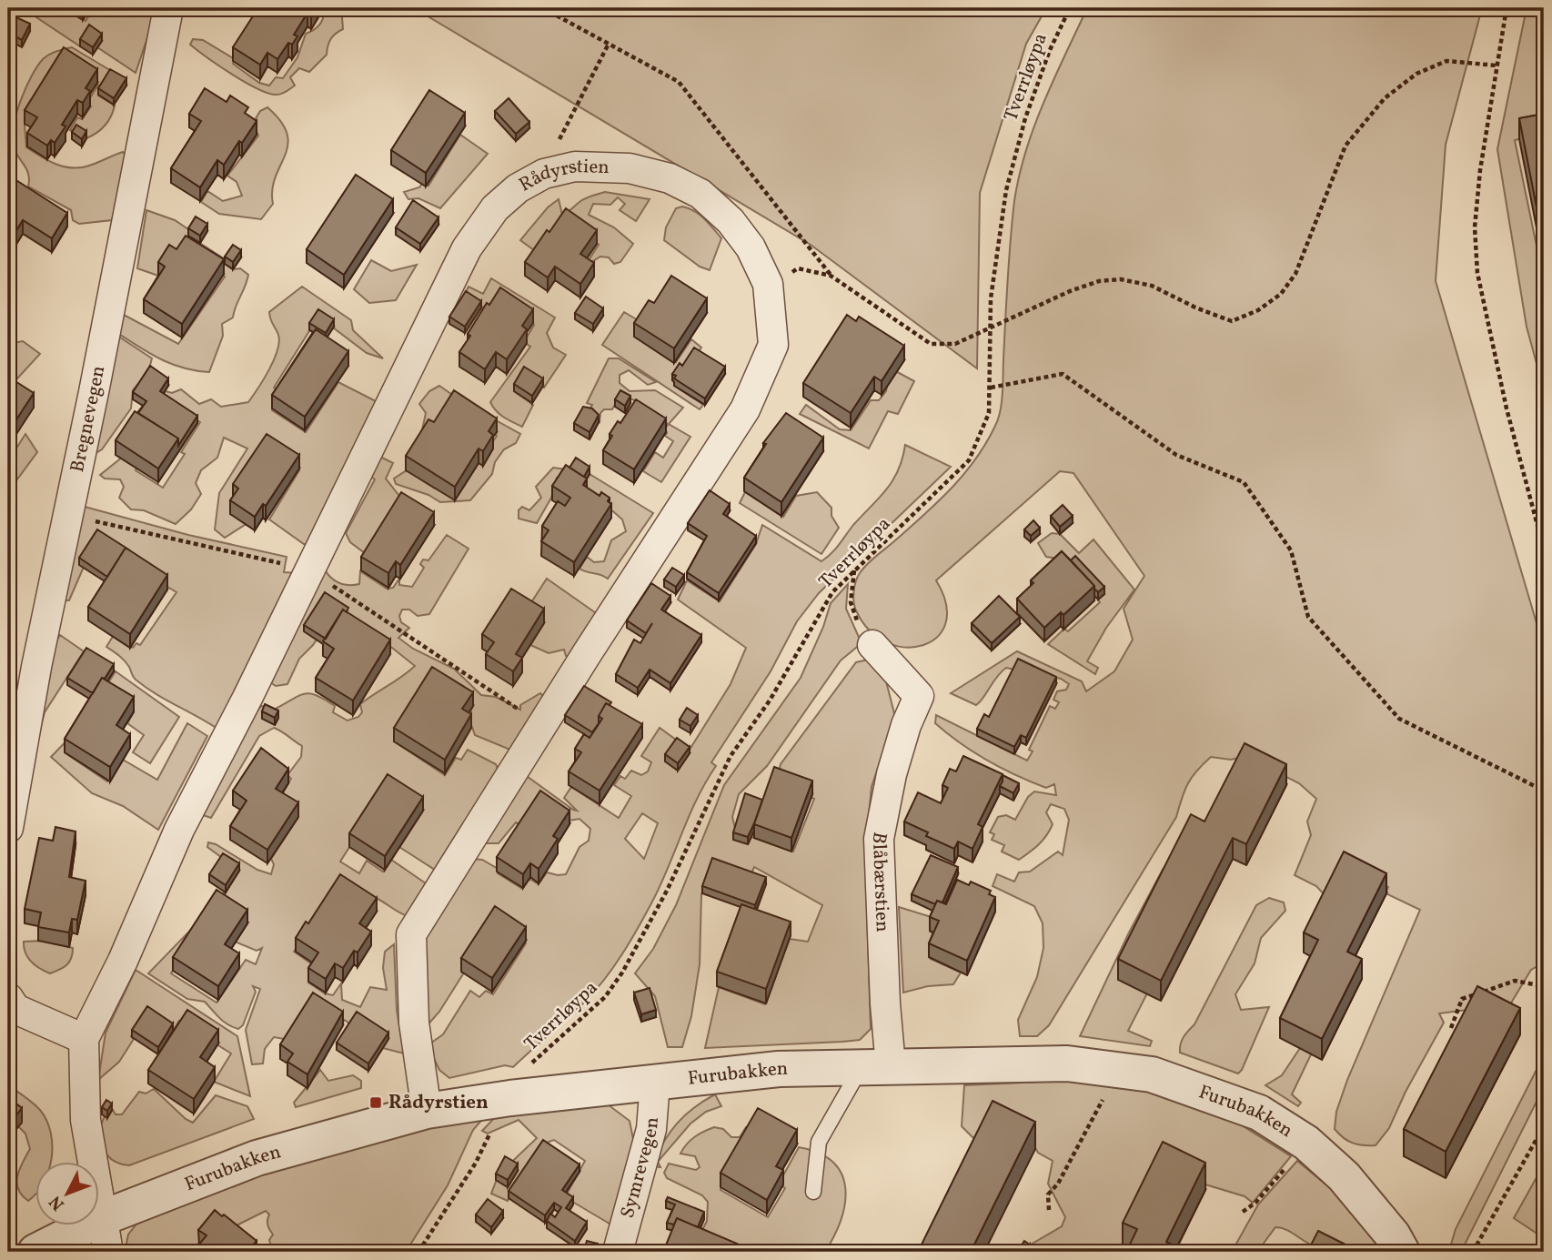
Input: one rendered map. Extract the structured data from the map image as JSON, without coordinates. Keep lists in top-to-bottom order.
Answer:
{
  "streets": {
    "street": [
      "Rådyrstien",
      "Bregnevegen",
      "Blåbærstien",
      "Furubakken",
      "Symrevegen"
    ],
    "path": ["Tverrløypa"]
  },
  "crossings": [
    ["Tverrløypa", "Furubakken"],
    ["Rådyrstien", "Furubakken"],
    ["Blåbærstien", "Furubakken"],
    ["Furubakken", "Symrevegen"]
  ],
  "places": {
    "transit": ["Rådyrstien"]
  },
  "north": "bottom left"
}
